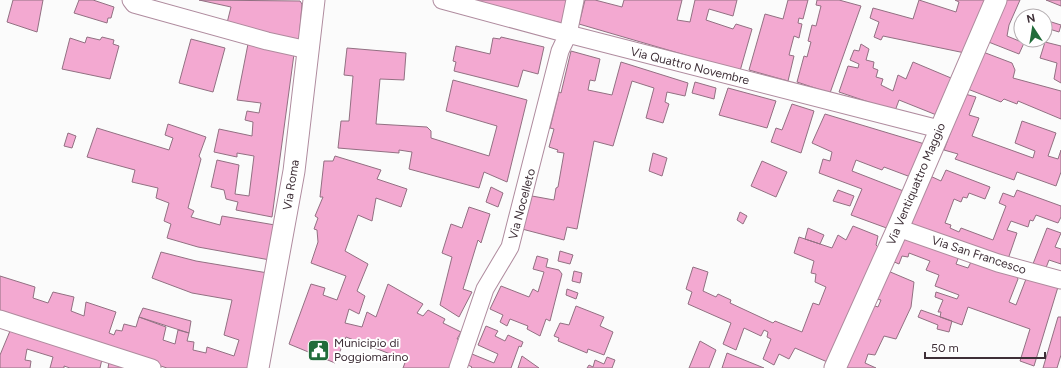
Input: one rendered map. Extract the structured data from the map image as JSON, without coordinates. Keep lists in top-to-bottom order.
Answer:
{
  "streets": {
    "main road": ["Via Ventiquattro Maggio", "Via Roma"],
    "street": ["Via Quattro Novembre", "Via Nocelleto", "Via San Francesco"]
  },
  "crossings": [
    ["Via Quattro Novembre", "Via Ventiquattro Maggio"],
    ["Via Quattro Novembre", "Via Nocelleto"],
    ["Via Ventiquattro Maggio", "Via San Francesco"]
  ],
  "places": {
    "public building": ["Municipio di Poggiomarino"]
  },
  "scale_bar": "50 m",
  "north": "top"
}
